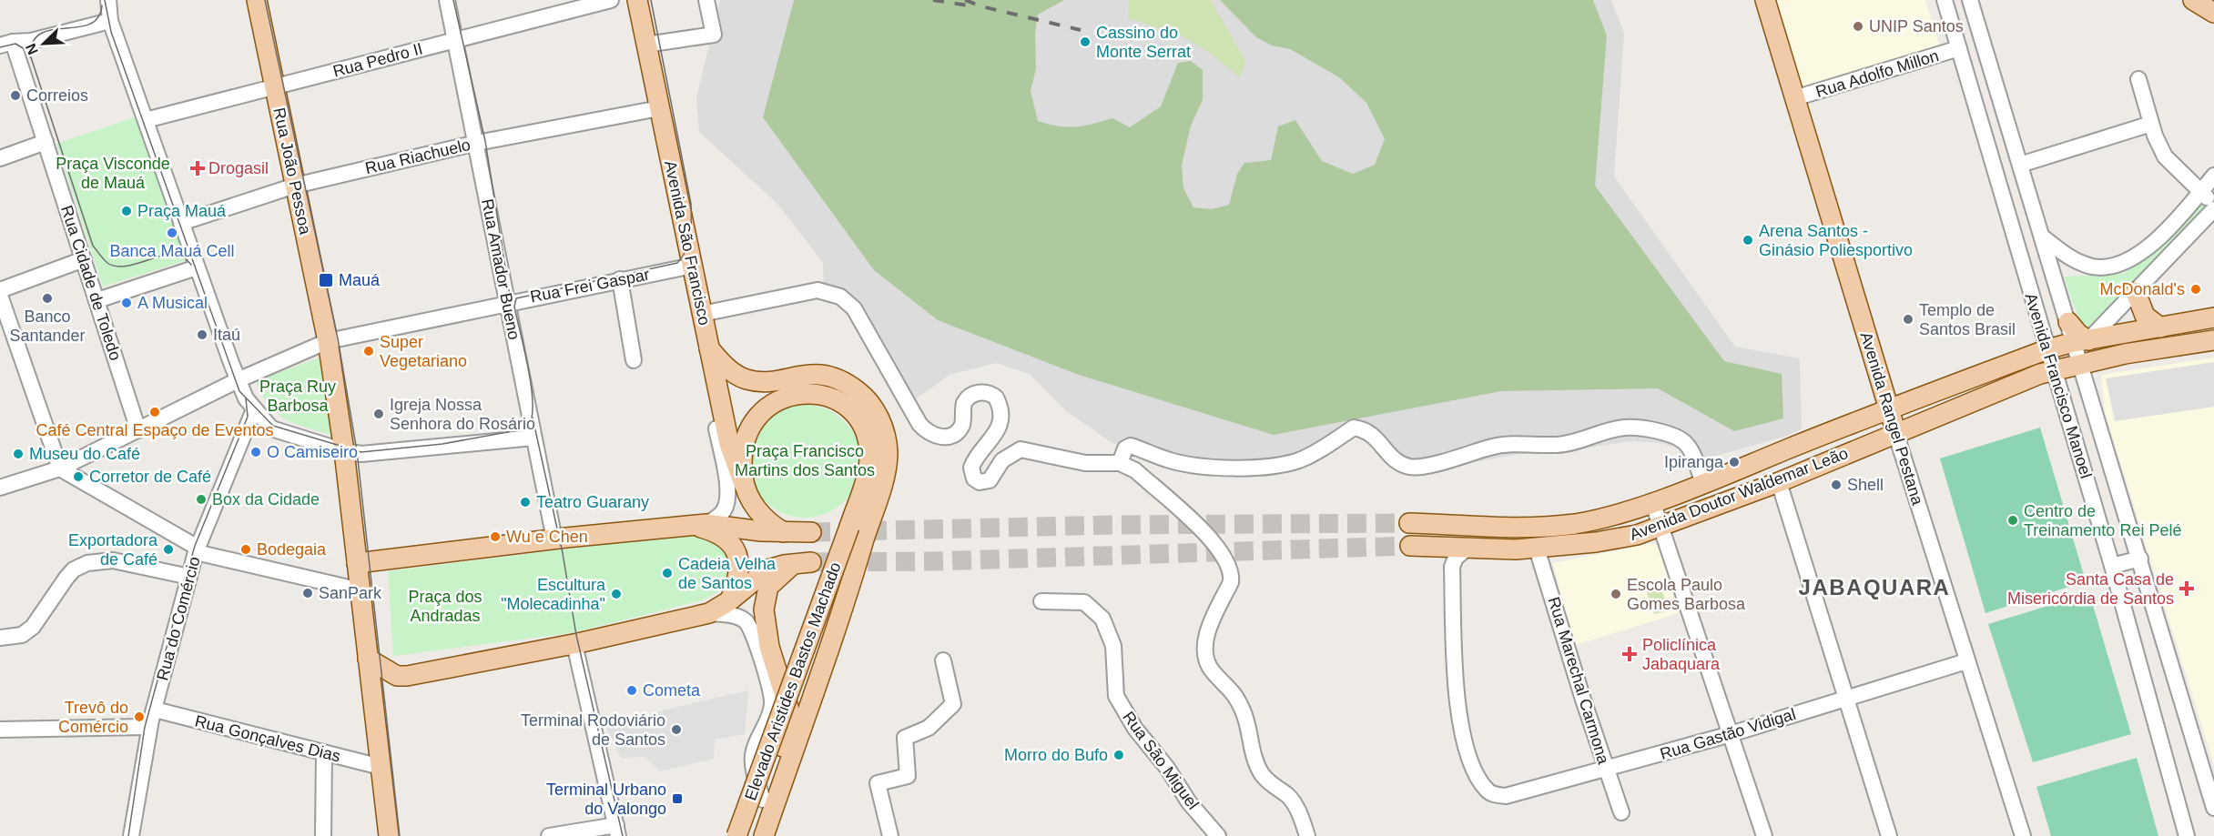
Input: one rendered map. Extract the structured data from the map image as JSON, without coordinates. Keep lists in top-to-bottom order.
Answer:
{
  "streets": {
    "main road": [
      "Rua João Pessoa",
      "Avenida São Francisco",
      "Avenida Rangel Pestana",
      "Avenida Doutor Waldemar Leão",
      "Elevado Aristides Bastos Machado"
    ],
    "street": [
      "Rua Pedro II",
      "Rua Adolfo Millon",
      "Rua Riachuelo",
      "Rua Amador Bueno",
      "Rua Cidade de Toledo",
      "Rua Frei Gaspar",
      "Avenida Francisco Manoel",
      "Rua do Comércio",
      "Rua Marechal Carmona",
      "Rua Gastão Vidigal",
      "Rua Gonçalves Dias",
      "Rua São Miguel"
    ]
  },
  "crossings": [
    ["Rua Pedro II", "Rua João Pessoa"],
    ["Rua Pedro II", "Rua Amador Bueno"],
    ["Rua Adolfo Millon", "Avenida Francisco Manoel"],
    ["Rua Adolfo Millon", "Avenida Rangel Pestana"],
    ["Rua Riachuelo", "Rua João Pessoa"],
    ["Rua Riachuelo", "Avenida São Francisco"],
    ["Rua Riachuelo", "Rua Amador Bueno"],
    ["Rua João Pessoa", "Rua Frei Gaspar"],
    ["Avenida São Francisco", "Rua Frei Gaspar"],
    ["Rua Amador Bueno", "Rua Frei Gaspar"],
    ["Avenida Francisco Manoel", "Avenida Doutor Waldemar Leão"],
    ["Avenida Rangel Pestana", "Avenida Doutor Waldemar Leão"],
    ["Avenida Rangel Pestana", "Rua Gastão Vidigal"],
    ["Avenida Doutor Waldemar Leão", "Rua Marechal Carmona"],
    ["Avenida Doutor Waldemar Leão", "Rua Gastão Vidigal"],
    ["Rua do Comércio", "Rua Gonçalves Dias"],
    ["Rua Marechal Carmona", "Rua Gastão Vidigal"]
  ],
  "districts": ["JABAQUARA"],
  "parks": [
    "Praça Visconde de Mauá",
    "Praça Ruy Barbosa",
    "Praça Francisco Martins dos Santos",
    "Praça dos Andradas"
  ],
  "places": {
    "other": [
      "UNIP Santos",
      "Cassino do Monte Serrat",
      "Correios",
      "Praça Mauá",
      "Banca Mauá Cell",
      "Arena Santos - Ginásio Poliesportivo",
      "McDonald's",
      "Banco Santander",
      "A Musical",
      "Templo de Santos Brasil",
      "Itaú",
      "Super Vegetariano",
      "Café Central Espaço de Eventos",
      "Igreja Nossa Senhora do Rosário",
      "O Camiseiro",
      "Museu do Café",
      "Ipiranga",
      "Corretor de Café",
      "Shell",
      "Box da Cidade",
      "Teatro Guarany",
      "Centro de Treinamento Rei Pelé",
      "Wu e Chen",
      "Exportadora de Café",
      "Bodegaia",
      "Cadeia Velha de Santos",
      "SanPark",
      "Escultura \"Molecadinha\"",
      "Escola Paulo Gomes Barbosa",
      "Cometa",
      "Trevô do Comércio",
      "Terminal Rodoviário de Santos",
      "Morro do Bufo"
    ],
    "health": ["Drogasil", "Santa Casa de Misericórdia de Santos", "Policlínica Jabaquara"],
    "transit": ["Mauá", "Terminal Urbano do Valongo"]
  },
  "north": "bottom left"
}
